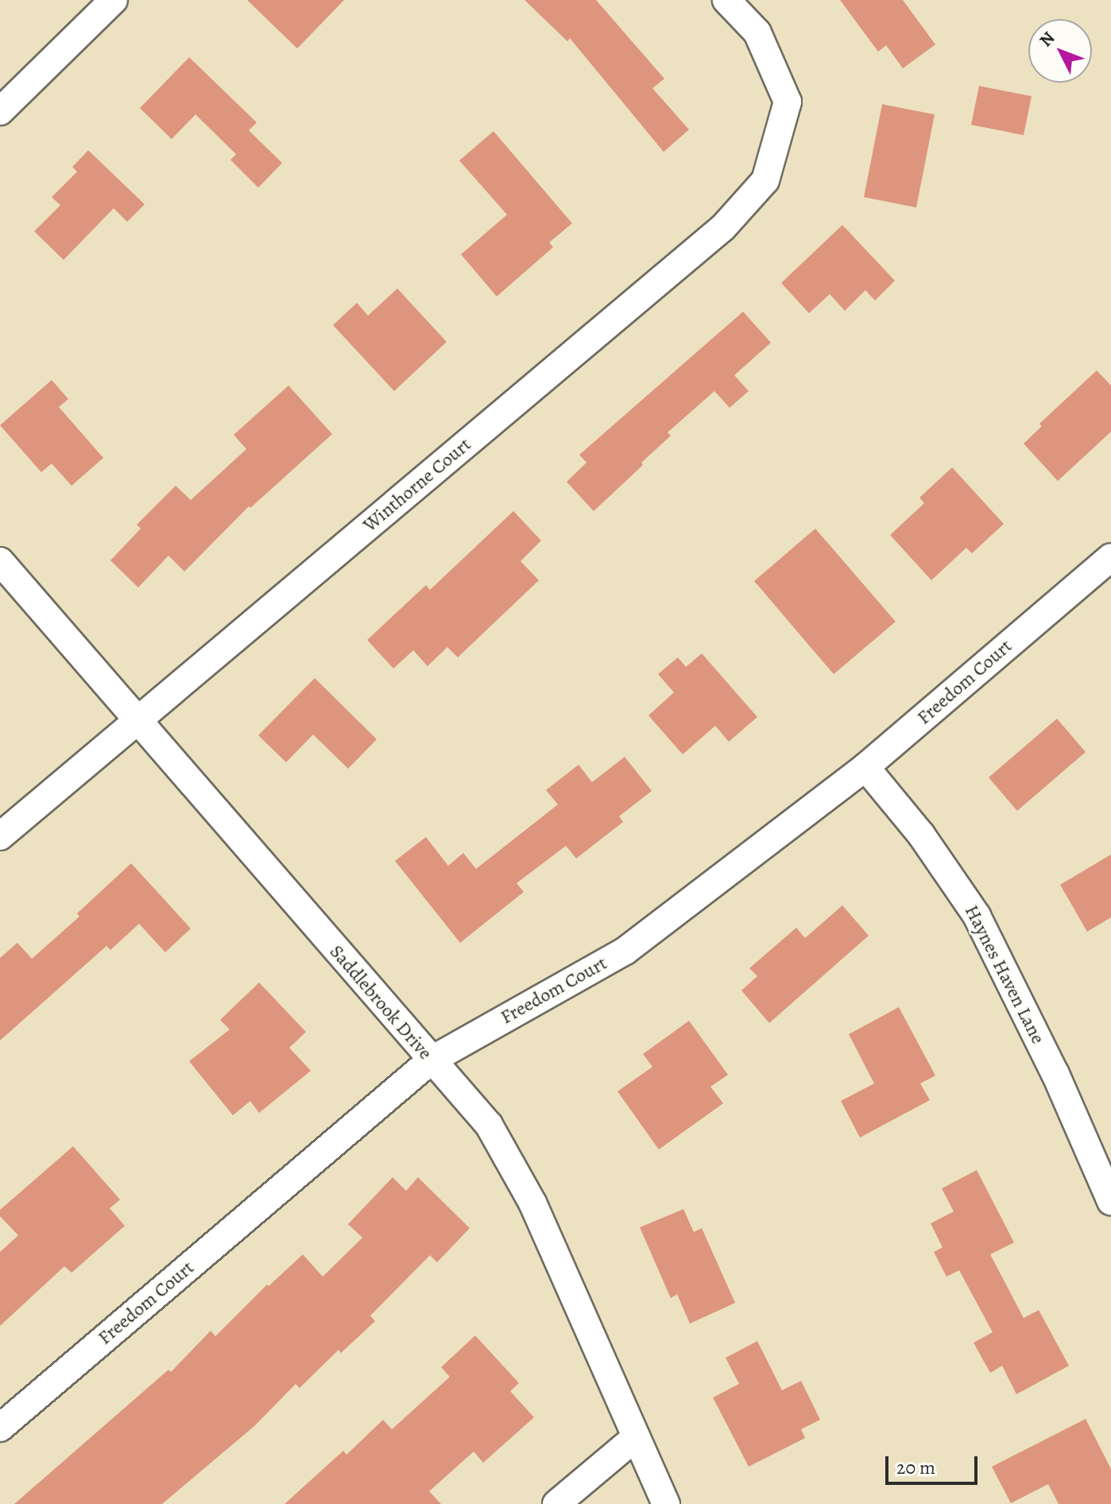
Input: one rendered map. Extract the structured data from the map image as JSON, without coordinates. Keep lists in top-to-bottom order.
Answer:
{
  "streets": {
    "street": [
      "Winthorne Court",
      "Freedom Court",
      "Haynes Haven Lane",
      "Saddlebrook Drive"
    ]
  },
  "crossings": [
    ["Winthorne Court", "Saddlebrook Drive"],
    ["Freedom Court", "Haynes Haven Lane"],
    ["Freedom Court", "Saddlebrook Drive"]
  ],
  "scale_bar": "20 m",
  "north": "top left"
}
